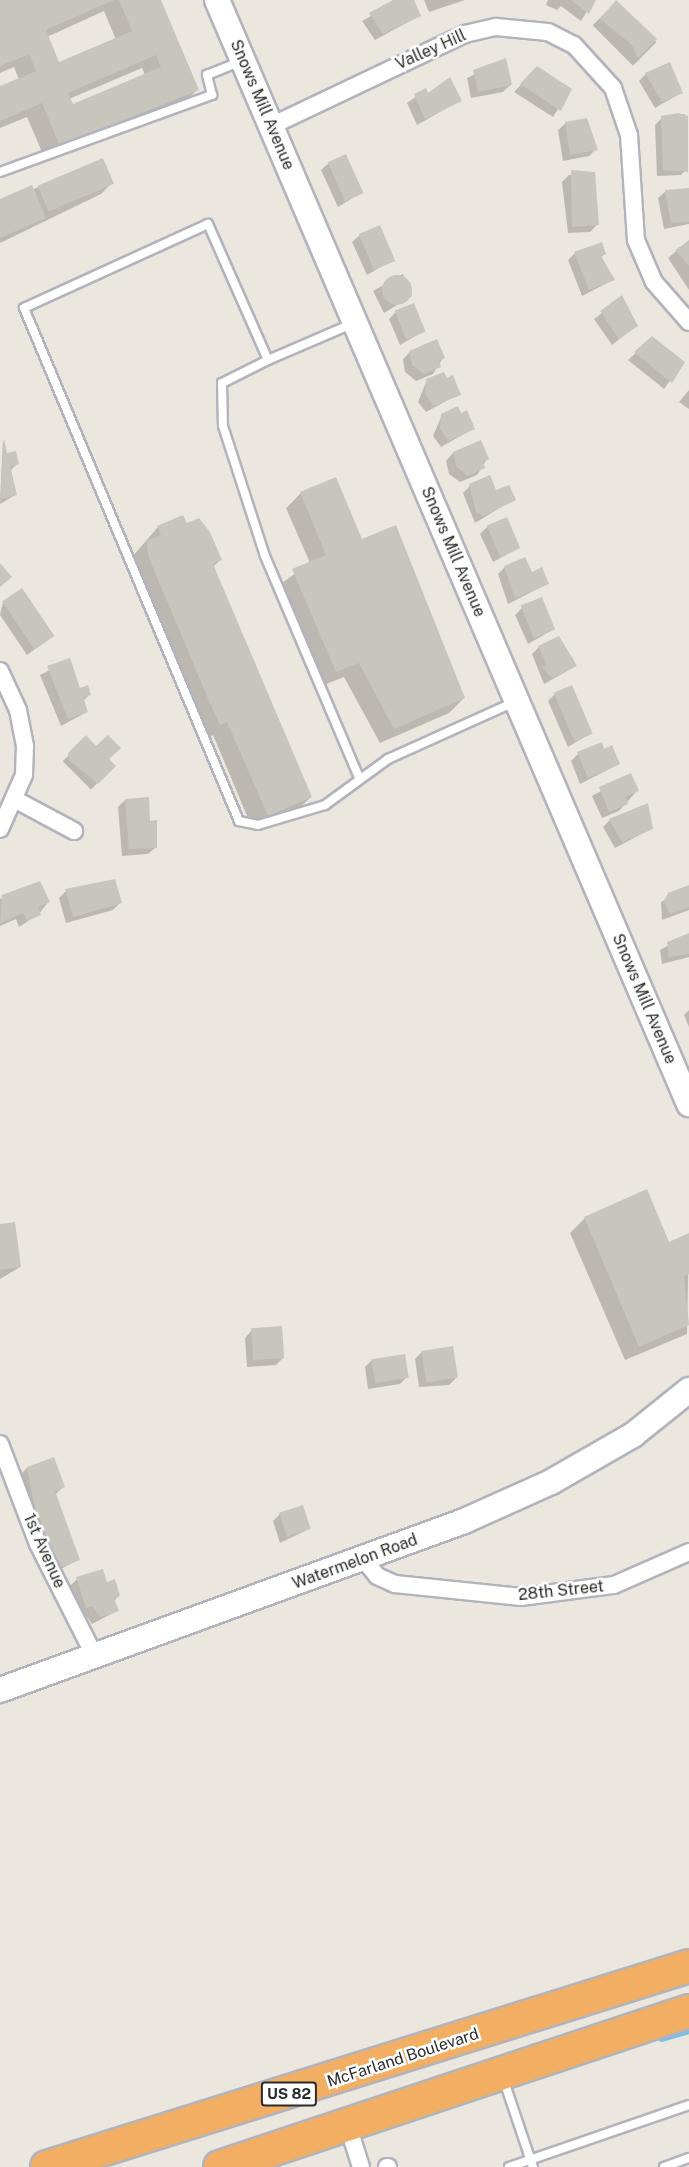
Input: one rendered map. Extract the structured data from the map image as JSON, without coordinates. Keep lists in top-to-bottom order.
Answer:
{
  "streets": {
    "highway": ["McFarland Boulevard", "US 82"],
    "main road": ["Snows Mill Avenue", "Watermelon Road"],
    "street": ["Valley Hill", "1st Avenue", "28th Street"]
  },
  "crossings": [
    ["Valley Hill", "Snows Mill Avenue"],
    ["1st Avenue", "Watermelon Road"],
    ["Watermelon Road", "28th Street"]
  ]
}
